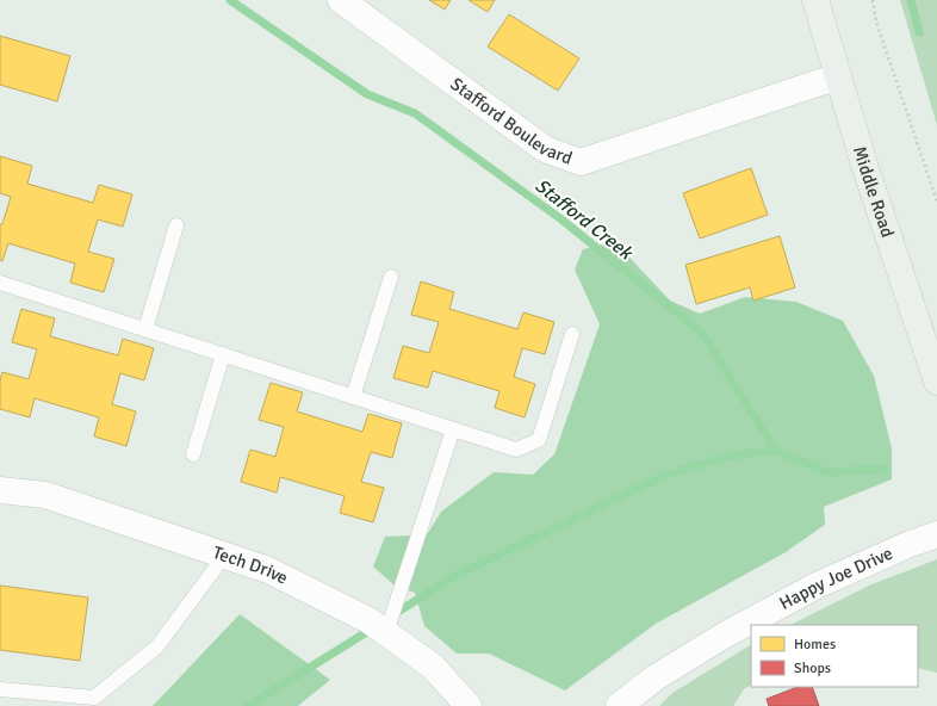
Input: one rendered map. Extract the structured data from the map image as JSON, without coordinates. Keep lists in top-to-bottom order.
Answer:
{
  "streets": {
    "main road": ["Middle Road"],
    "street": ["Stafford Boulevard", "Tech Drive", "Happy Joe Drive"]
  },
  "crossings": [
    ["Stafford Boulevard", "Middle Road"]
  ],
  "water": ["Stafford Creek"],
  "legend": ["Homes", "Shops"]
}
